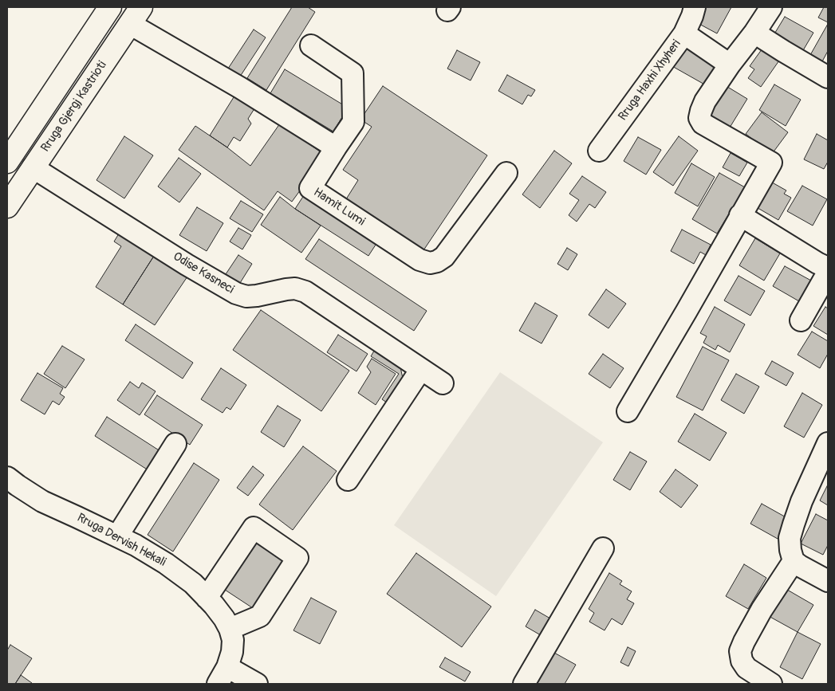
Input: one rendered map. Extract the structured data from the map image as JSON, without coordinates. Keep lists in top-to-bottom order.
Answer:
{
  "streets": {
    "main road": ["Rruga Gjergj Kastrioti"],
    "street": [
      "Rruga Haxhi Xhyheri",
      "Hamit Lumi",
      "Odise Kasneci",
      "Rruga Dervish Hekali"
    ]
  },
  "crossings": [
    ["Rruga Gjergj Kastrioti", "Odise Kasneci"]
  ]
}
